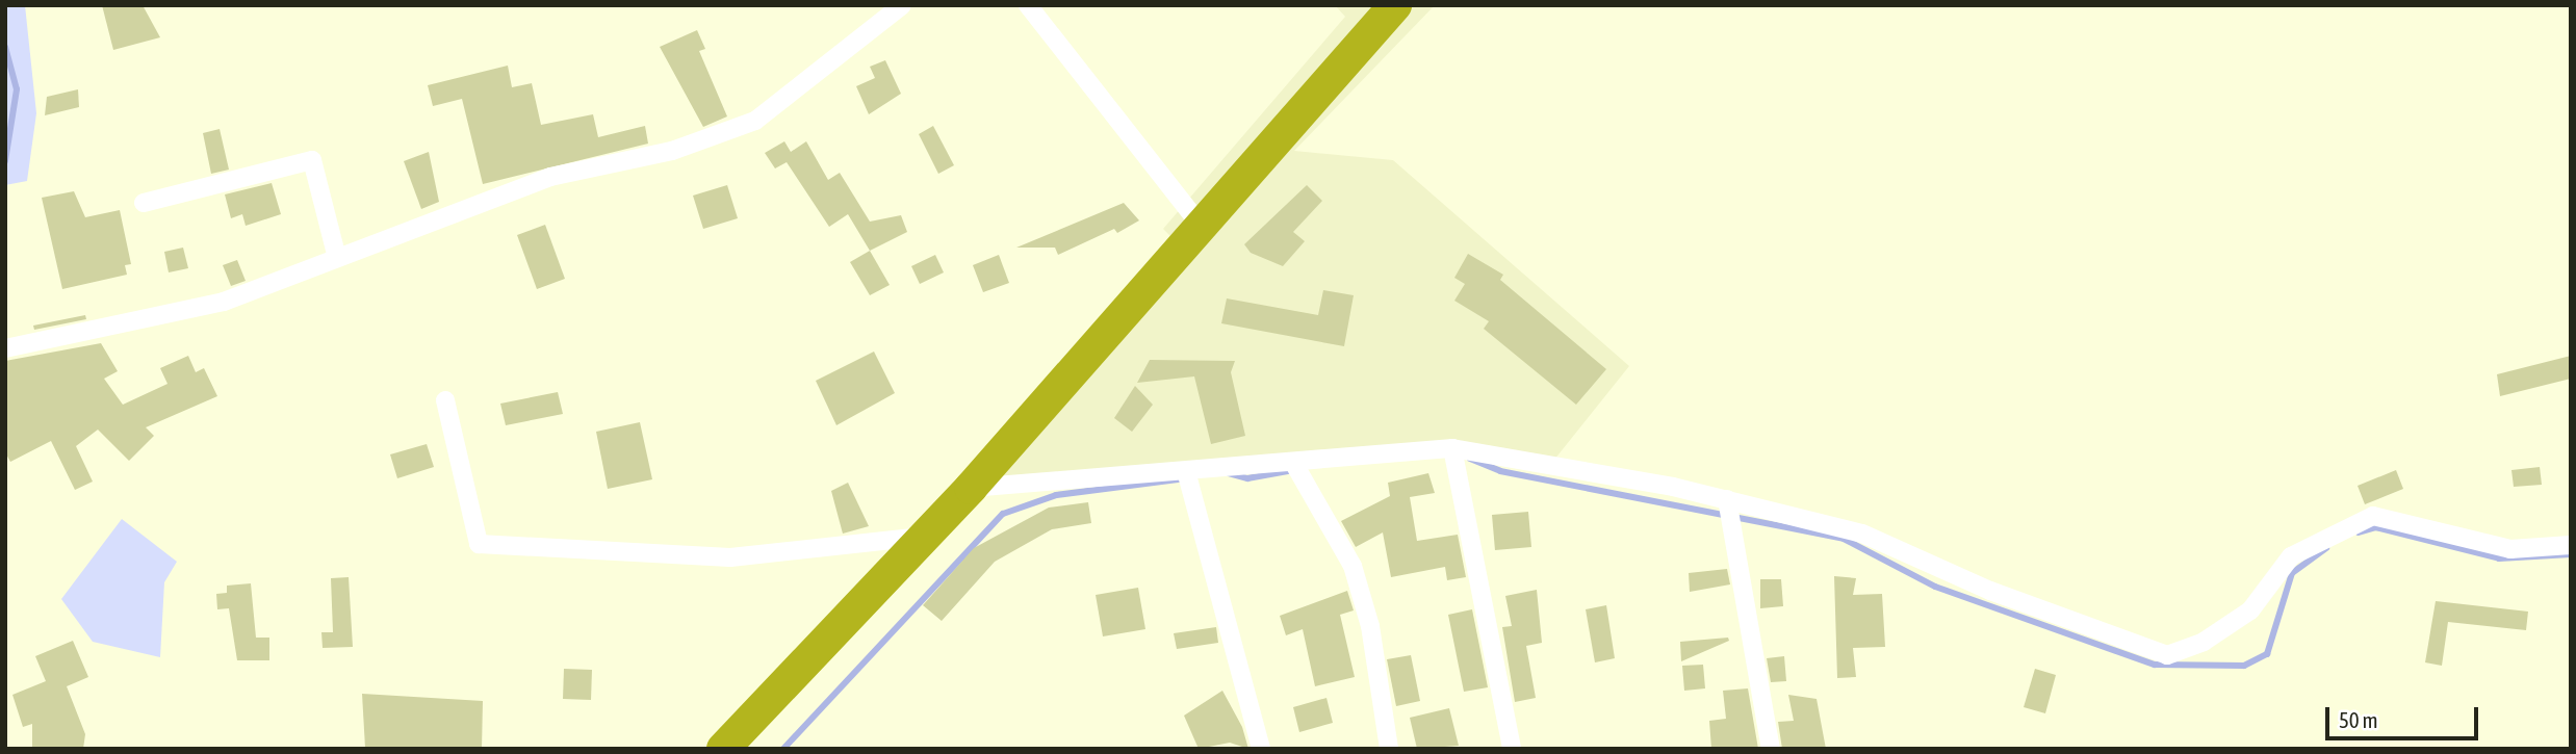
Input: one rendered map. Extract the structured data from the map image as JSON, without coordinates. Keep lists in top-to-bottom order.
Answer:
{
  "scale_bar": "50 m"
}
